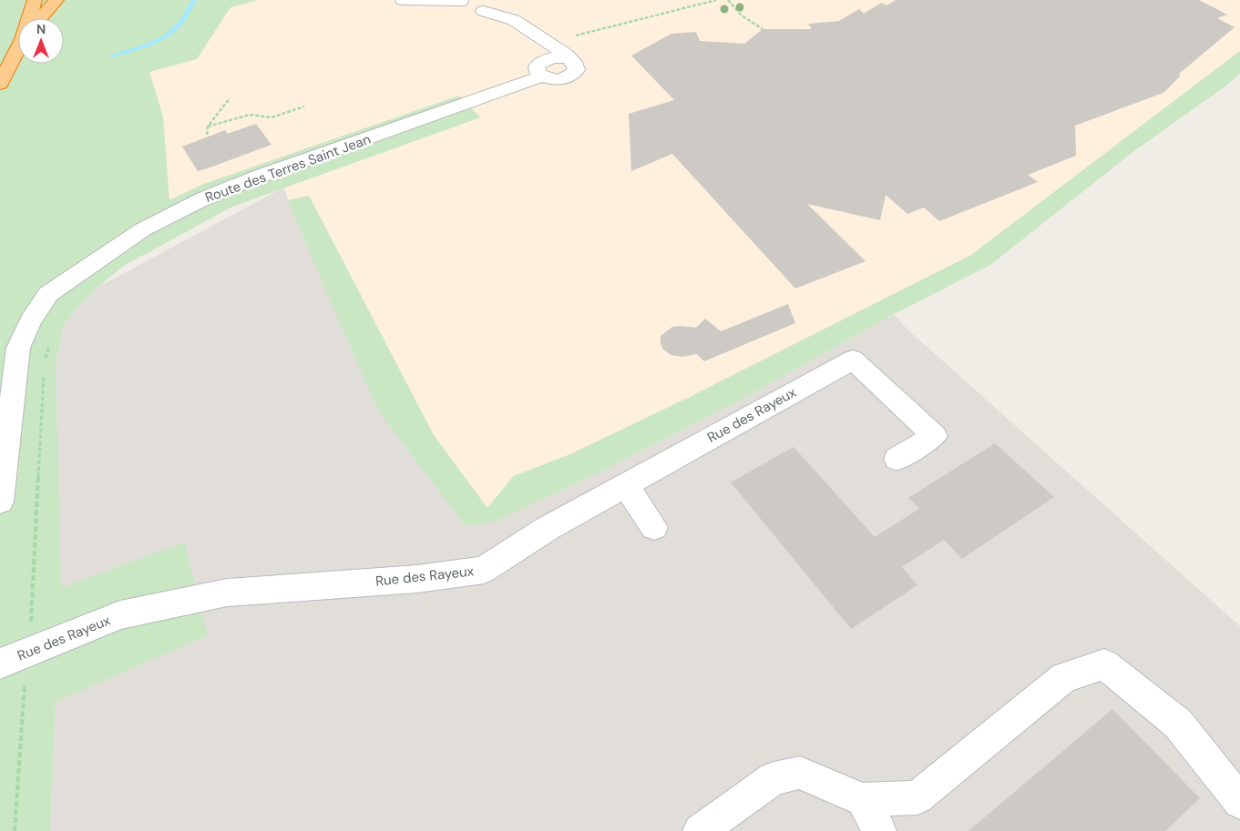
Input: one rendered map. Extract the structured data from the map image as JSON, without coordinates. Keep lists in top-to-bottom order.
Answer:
{
  "streets": {
    "street": ["Route des Terres Saint Jean", "Rue des Rayeux"]
  },
  "north": "top"
}
